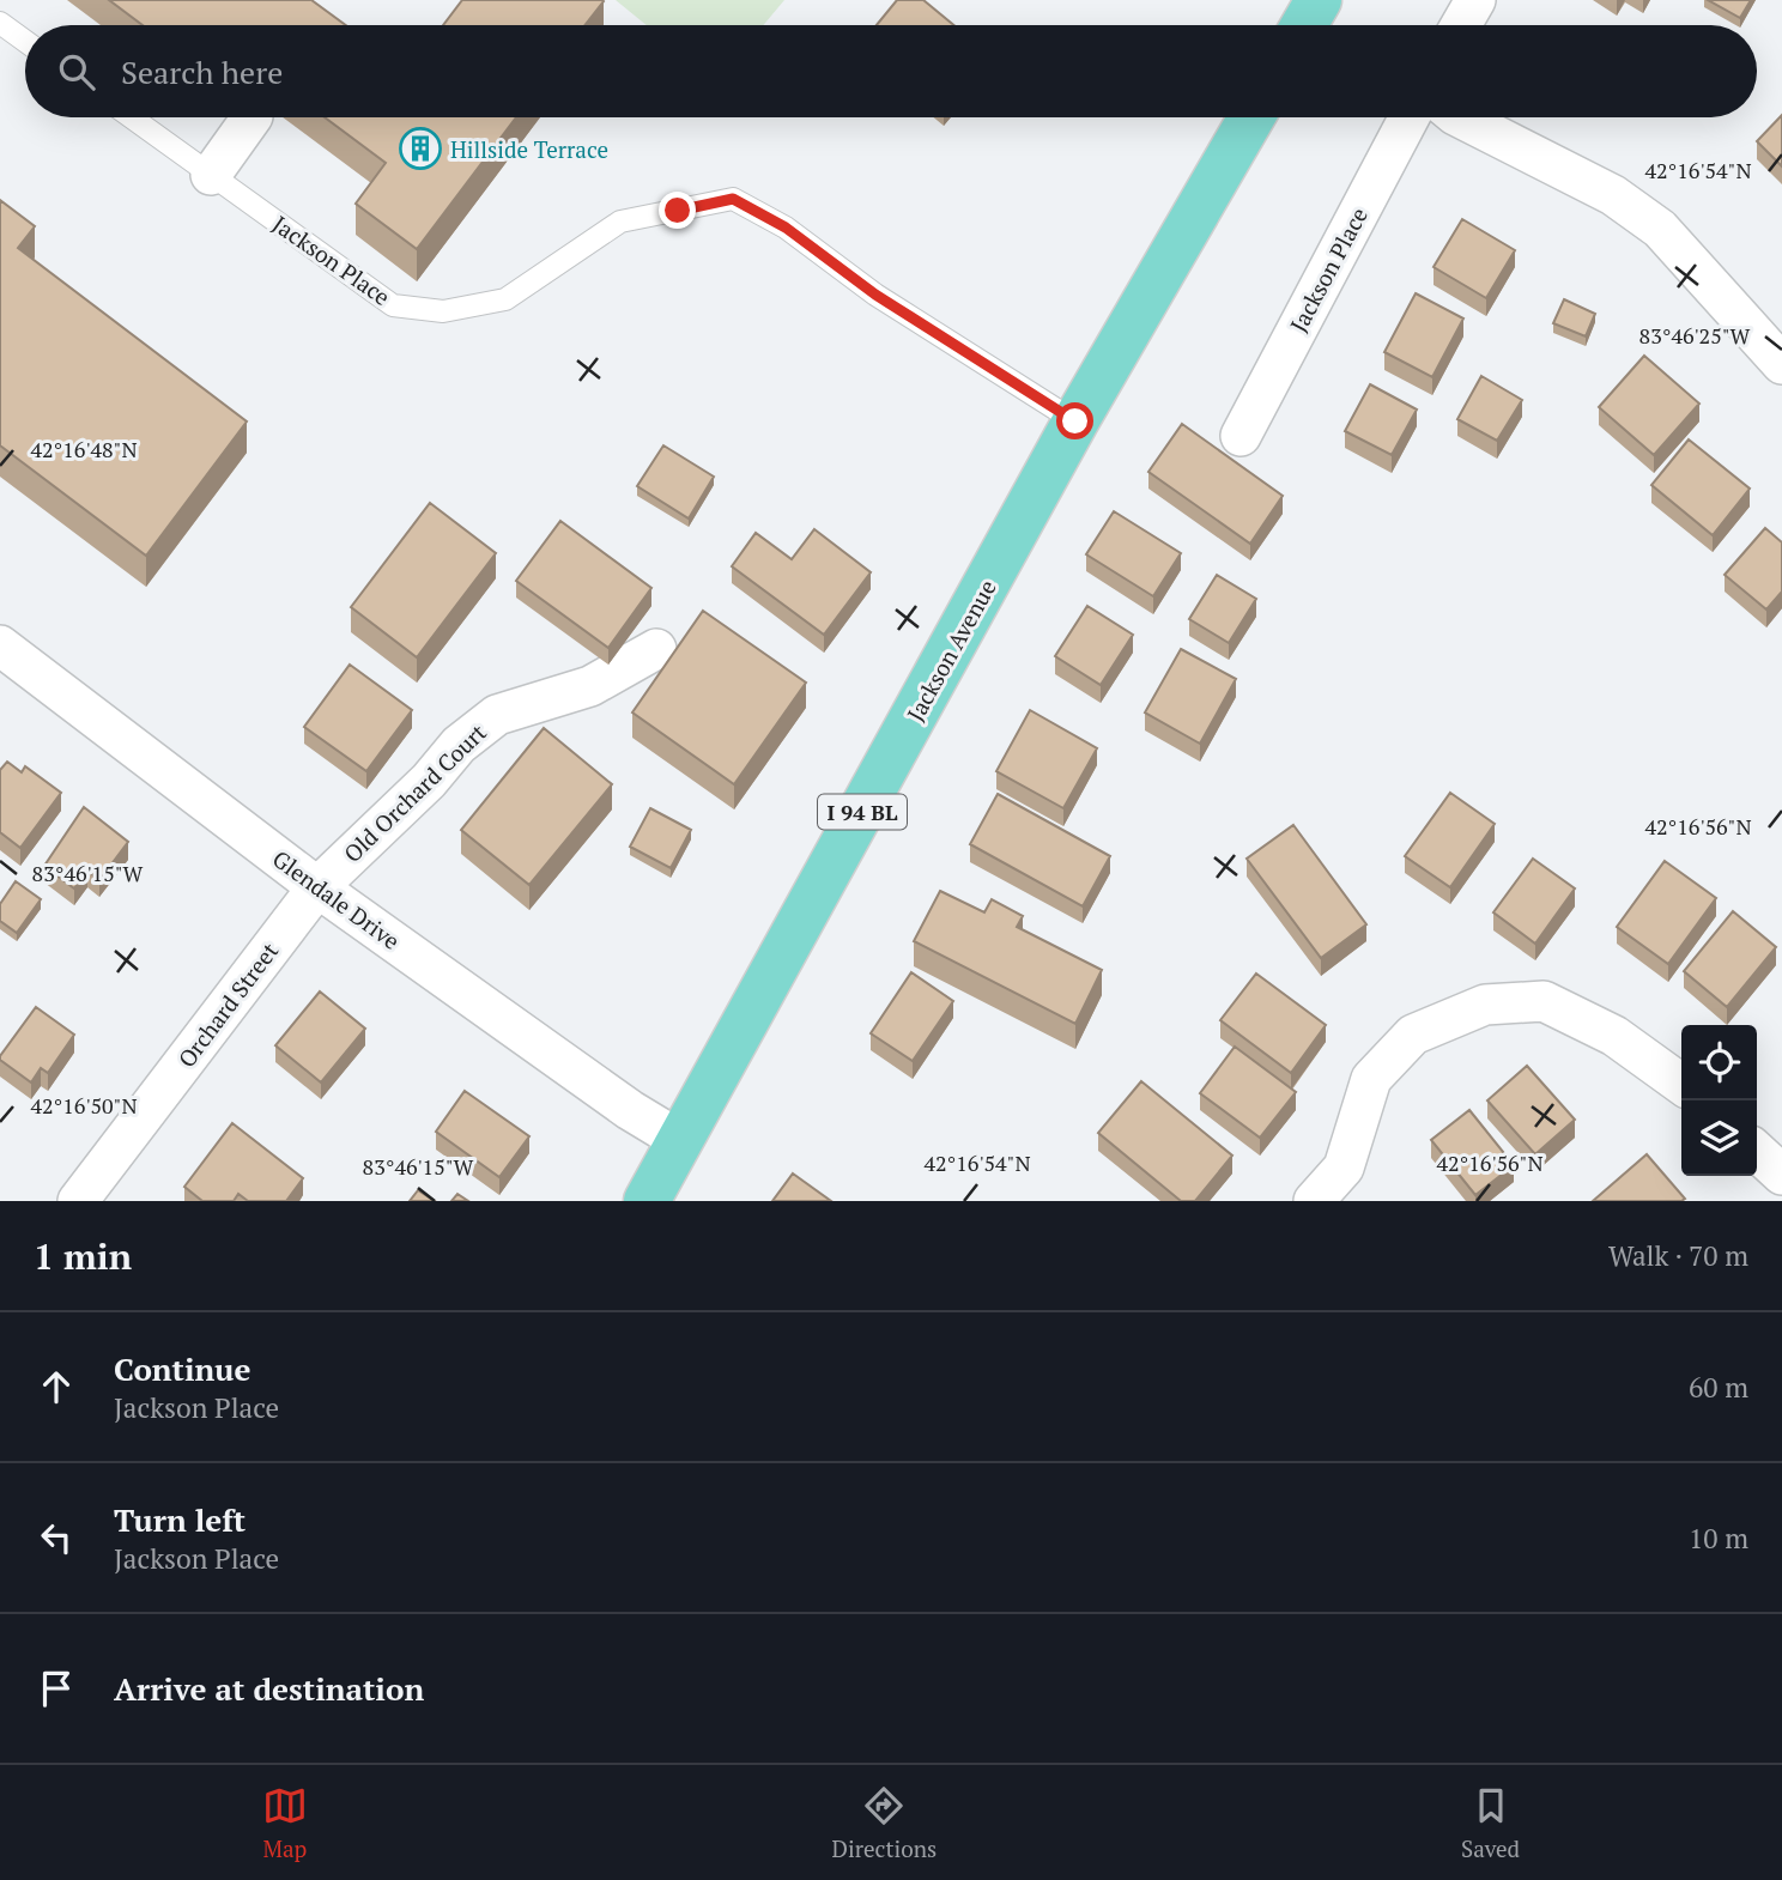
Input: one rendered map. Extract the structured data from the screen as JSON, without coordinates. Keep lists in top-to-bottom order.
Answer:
{
  "streets": {
    "main road": ["Jackson Avenue", "I 94 BL"],
    "street": [
      "Jackson Place",
      "Old Orchard Court",
      "Glendale Drive",
      "Orchard Street"
    ]
  },
  "crossings": [
    ["Jackson Place", "Jackson Avenue"],
    ["Jackson Avenue", "Glendale Drive"],
    ["Old Orchard Court", "Glendale Drive"],
    ["Old Orchard Court", "Orchard Street"],
    ["Glendale Drive", "Orchard Street"]
  ],
  "places": {
    "building": ["Hillside Terrace"]
  },
  "page": {
    "search": "Search here",
    "heading": ["1 min", "Walk · 70 m"],
    "list": [
      ["Continue", "Jackson Place", "60 m"],
      ["Turn left", "Jackson Place", "10 m"],
      "Arrive at destination"
    ],
    "nav": ["Map", "Directions", "Saved"]
  },
  "coordinates": [
    "42°16'54\"N",
    "83°46'25\"W",
    "42°16'48\"N",
    "42°16'56\"N",
    "83°46'15\"W",
    "42°16'50\"N"
  ]
}
